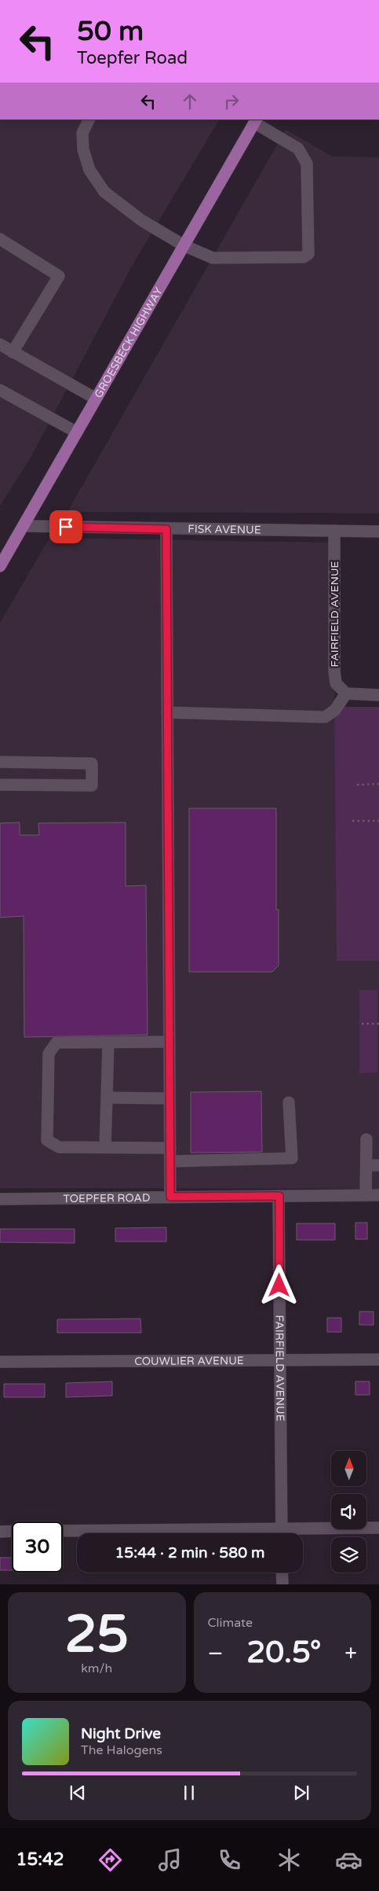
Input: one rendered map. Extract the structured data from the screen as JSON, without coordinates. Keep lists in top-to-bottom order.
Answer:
{
  "streets": {
    "main road": ["GROESBECK HIGHWAY"],
    "street": [
      "FISK AVENUE",
      "FAIRFIELD AVENUE",
      "TOEPFER ROAD",
      "COUWLIER AVENUE"
    ]
  },
  "crossings": [
    ["GROESBECK HIGHWAY", "FISK AVENUE"],
    ["FISK AVENUE", "FAIRFIELD AVENUE"],
    ["FAIRFIELD AVENUE", "TOEPFER ROAD"],
    ["FAIRFIELD AVENUE", "COUWLIER AVENUE"]
  ],
  "north": "top",
  "page": {
    "turn": ["50 m", "Toepfer Road"],
    "limit": "30",
    "trip": "15:44 · 2 min · 580 m",
    "tile": [
      ["25", "km/h"],
      "Climate"
    ],
    "heat": ["−", "20.5°", "+"],
    "song": ["Night Drive", "The Halogens"],
    "tabs": "15:42"
  }
}
